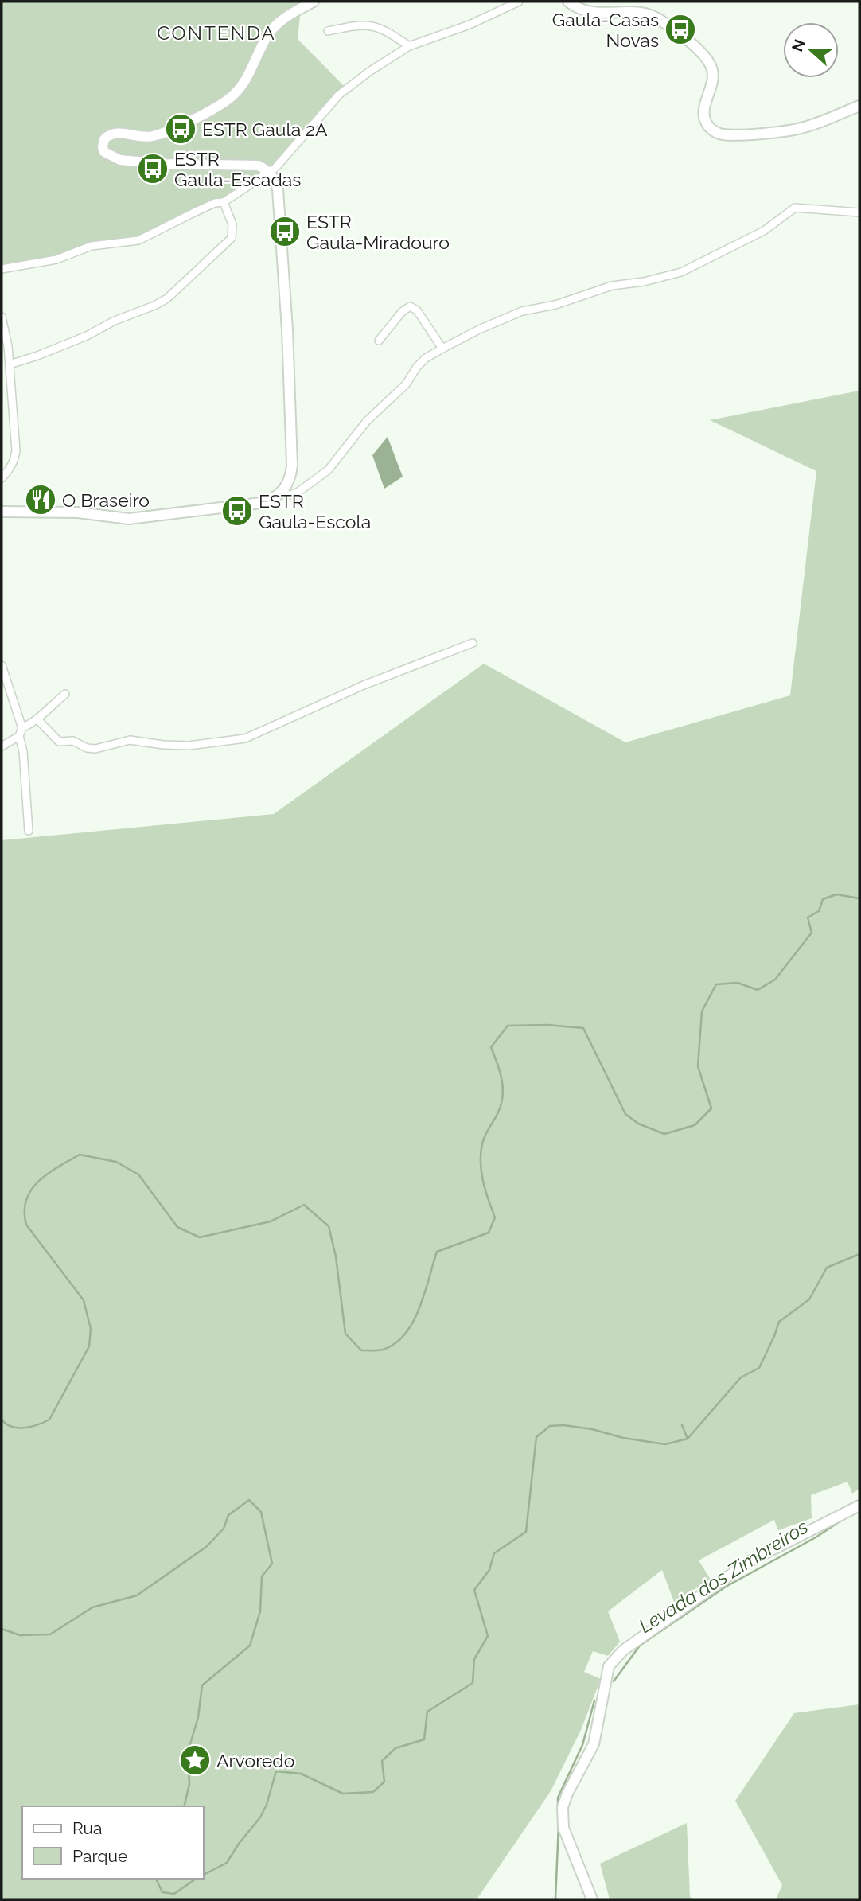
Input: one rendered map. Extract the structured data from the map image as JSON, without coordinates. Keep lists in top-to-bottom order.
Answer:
{
  "districts": ["CONTENDA"],
  "water": ["Levada dos Zimbreiros"],
  "places": {
    "bus stop": [
      "Gaula-Casas Novas",
      "ESTR Gaula 2A",
      "ESTR Gaula-Escadas",
      "ESTR Gaula-Miradouro",
      "ESTR Gaula-Escola"
    ],
    "restaurant": ["O Braseiro"],
    "place": ["Arvoredo"]
  },
  "legend": ["Rua", "Parque"],
  "north": "left"
}
